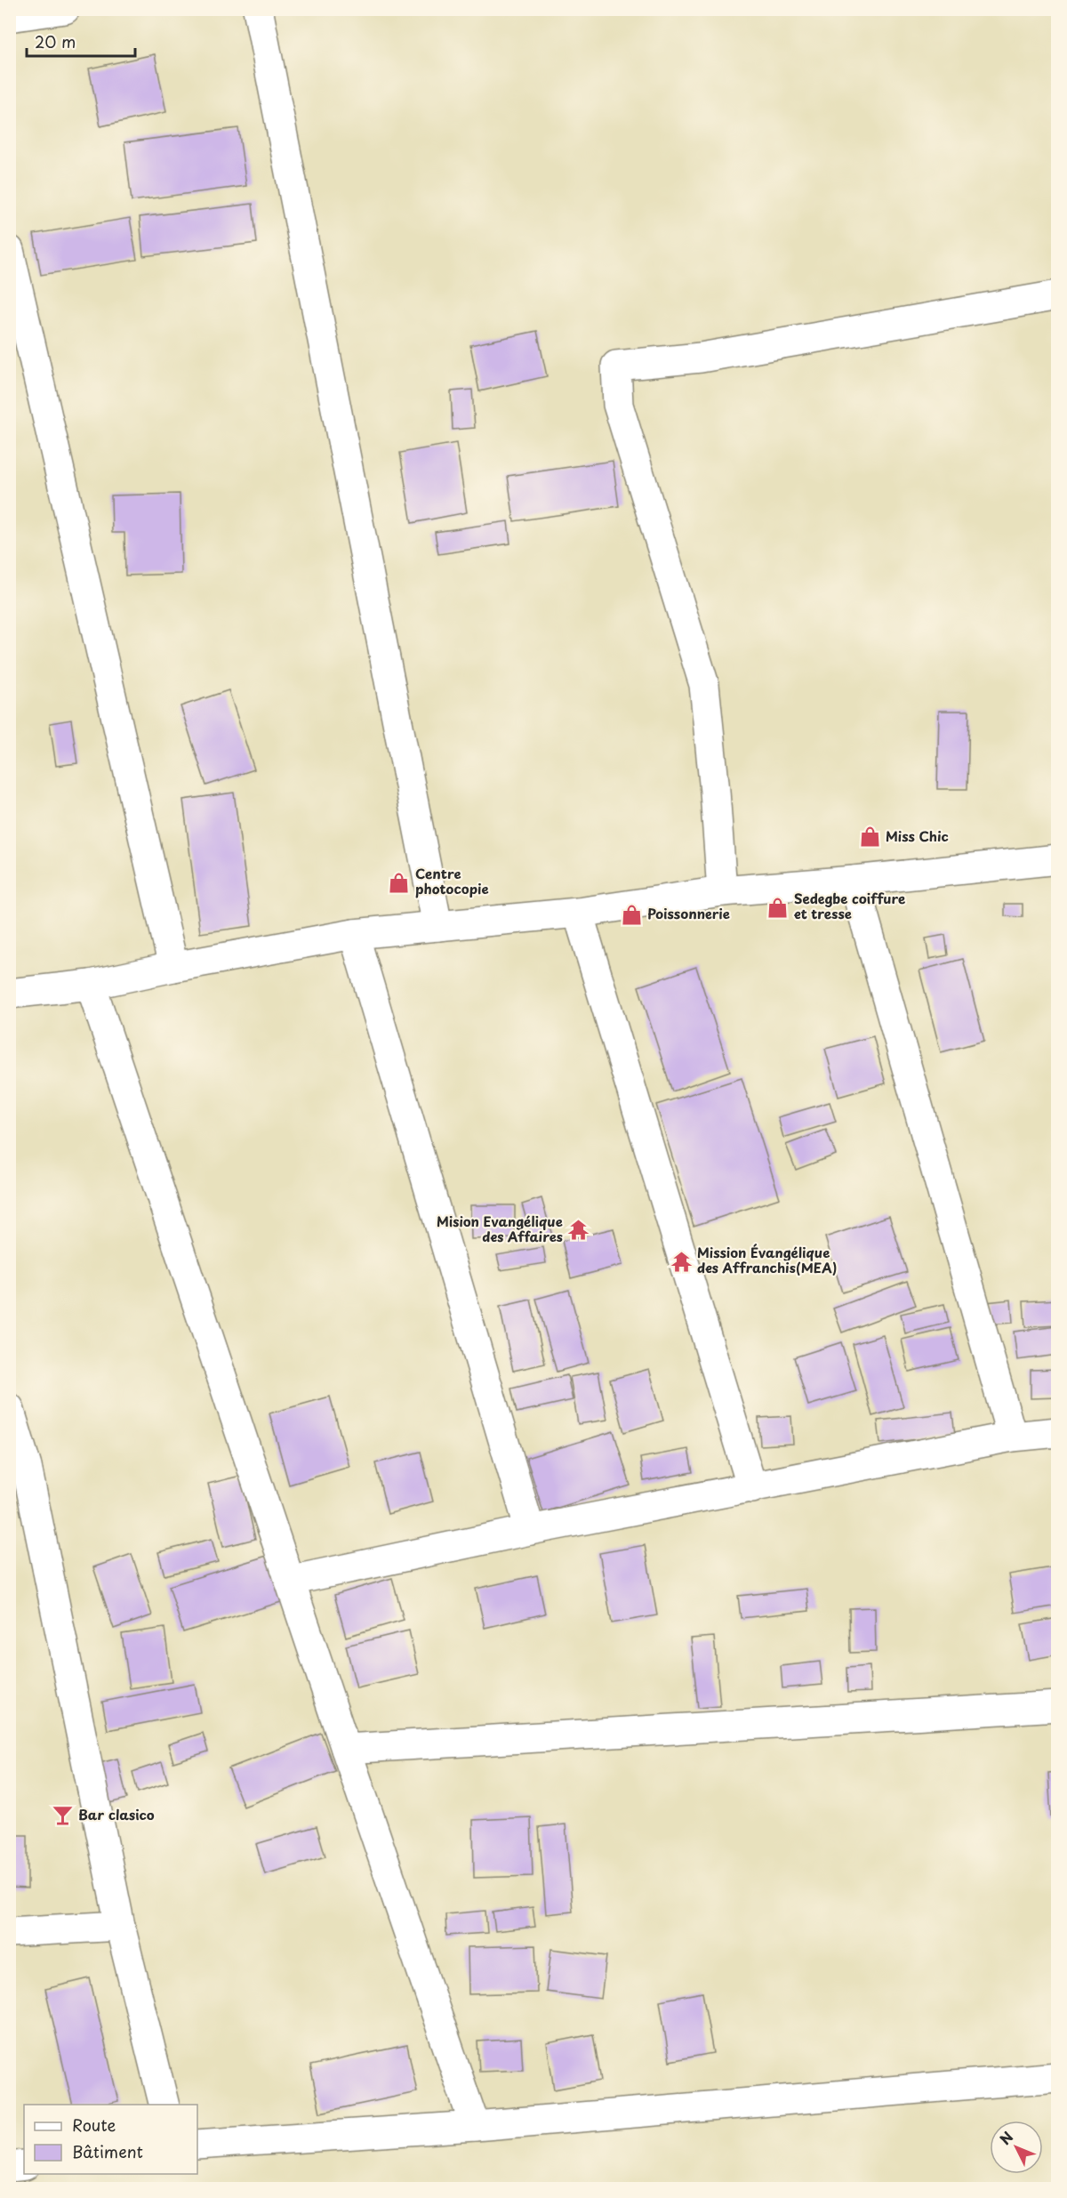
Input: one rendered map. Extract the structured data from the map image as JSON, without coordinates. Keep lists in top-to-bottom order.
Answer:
{
  "places": {
    "shop": [
      "Miss Chic",
      "Centre photocopie",
      "Sedegbe coiffure et tresse",
      "Poissonnerie"
    ],
    "temple": ["Mision Evangélique des Affaires", "Mission Évangélique des Affranchis(MEA)"],
    "bar": ["Bar clasico"]
  },
  "legend": ["Route", "Bâtiment"],
  "scale_bar": "20 m",
  "north": "top left"
}
